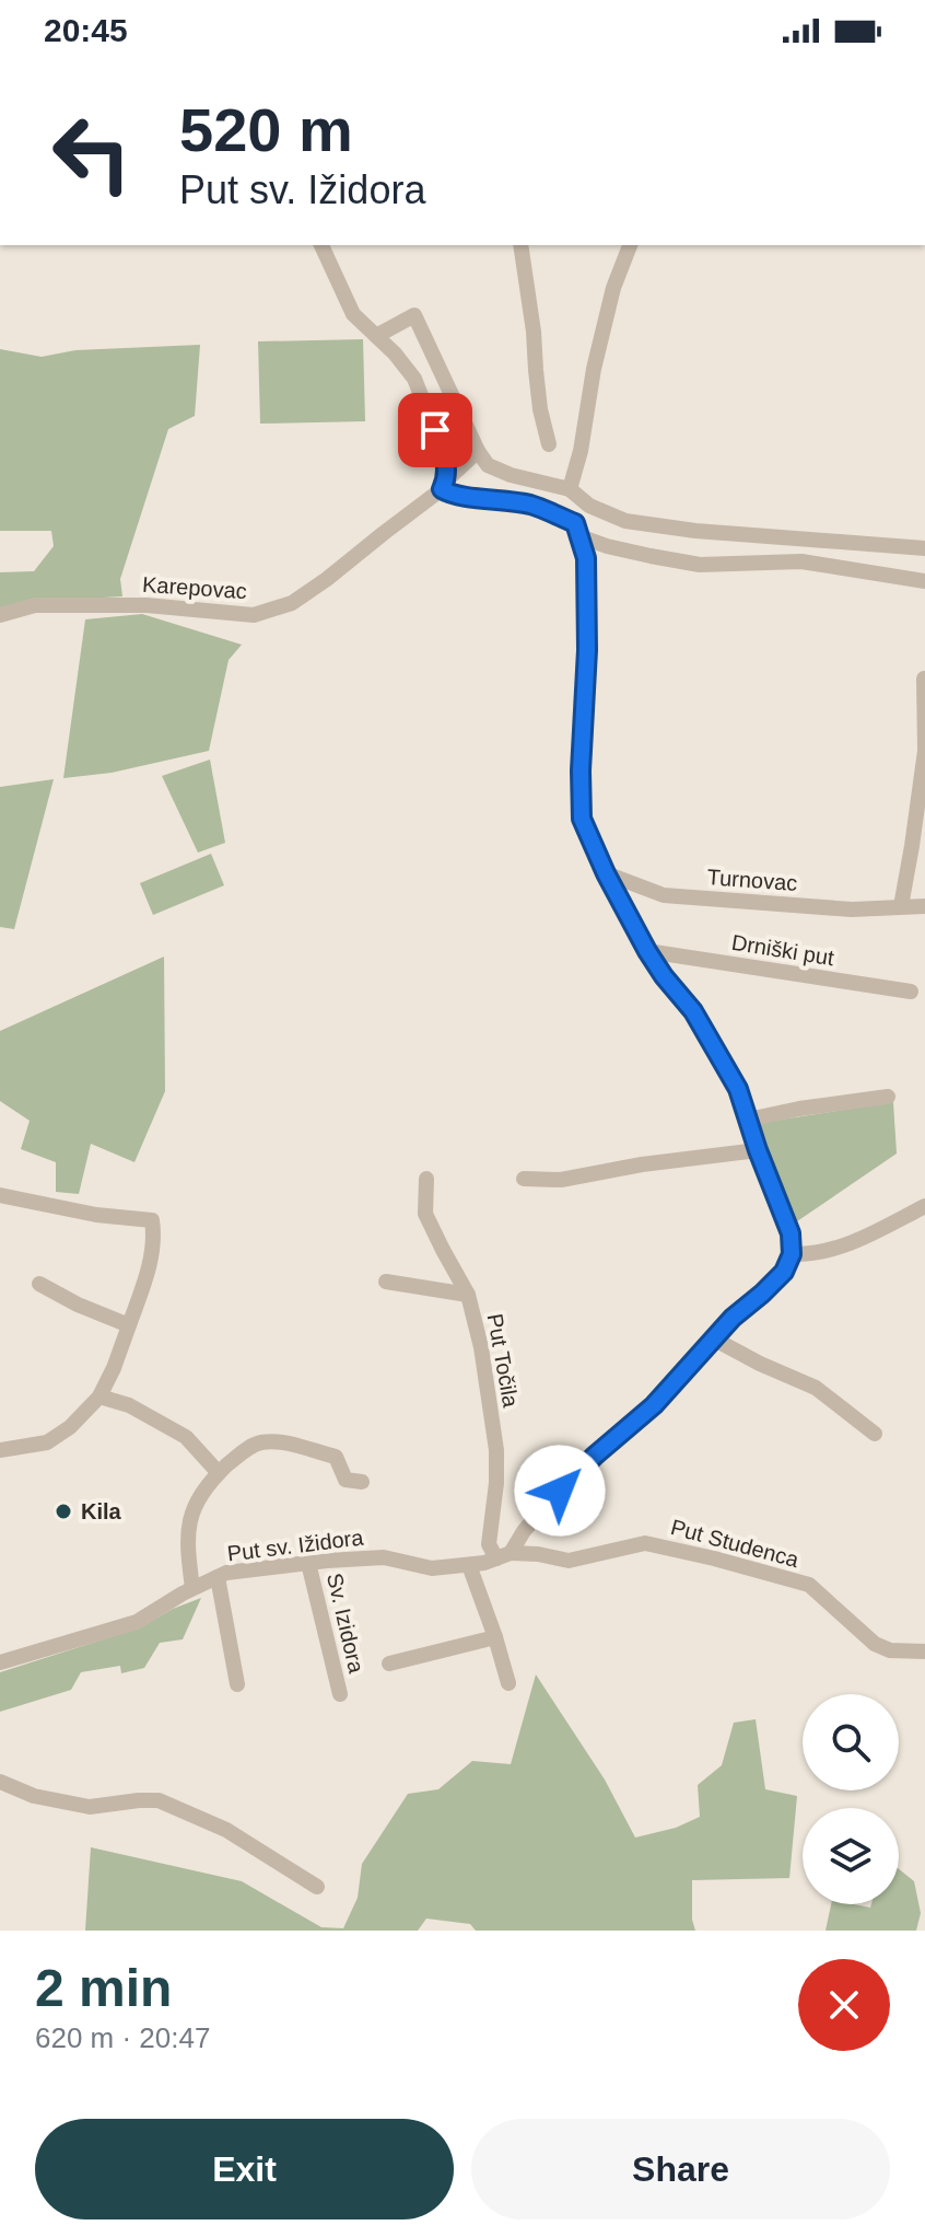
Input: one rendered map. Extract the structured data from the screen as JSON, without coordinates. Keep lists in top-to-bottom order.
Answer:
{
  "streets": {
    "street": [
      "Karepovac",
      "Turnovac",
      "Drniški put",
      "Put Točila",
      "Put Studenca",
      "Put sv. Ižidora",
      "Sv. Izidora"
    ]
  },
  "crossings": [
    ["Put Točila", "Put Studenca"],
    ["Put Točila", "Put sv. Ižidora"],
    ["Put Studenca", "Put sv. Ižidora"],
    ["Put sv. Ižidora", "Sv. Izidora"]
  ],
  "places": ["Kila"],
  "page": {
    "status": "20:45",
    "turn": ["520 m", "Put sv. Ižidora"],
    "heading": ["2 min", "620 m · 20:47"],
    "buttons": ["Exit", "Share"]
  }
}
